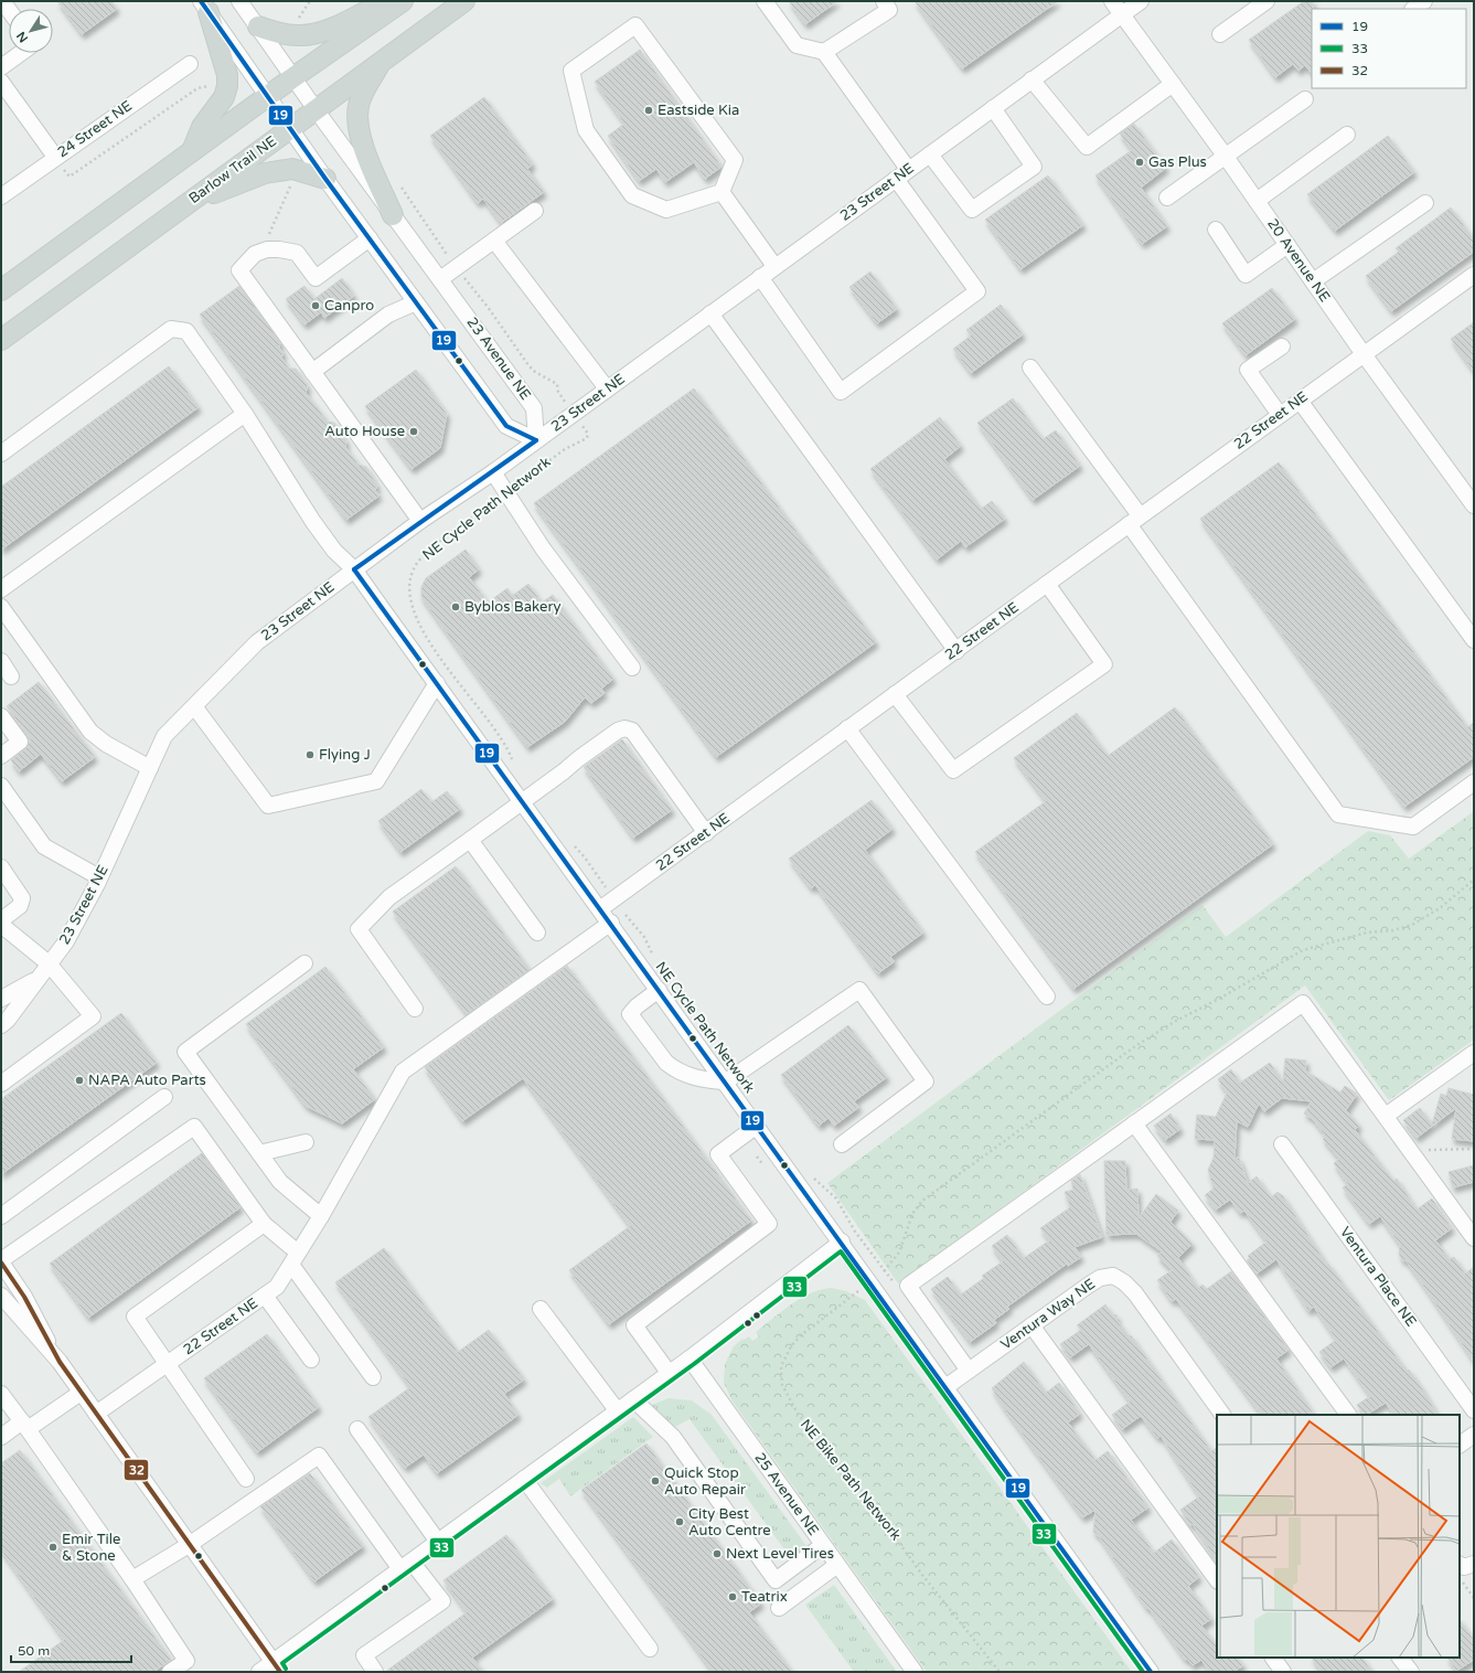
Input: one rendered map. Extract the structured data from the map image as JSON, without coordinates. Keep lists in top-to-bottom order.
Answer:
{
  "streets": {
    "main road": ["Barlow Trail NE"],
    "street": [
      "24 Street NE",
      "23 Street NE",
      "20 Avenue NE",
      "23 Avenue NE",
      "22 Street NE",
      "Ventura Place NE",
      "Ventura Way NE",
      "25 Avenue NE"
    ],
    "path": ["NE Cycle Path Network", "NE Bike Path Network"]
  },
  "crossings": [
    ["Barlow Trail NE", "23 Avenue NE"],
    ["23 Street NE", "20 Avenue NE"],
    ["23 Street NE", "23 Avenue NE"],
    ["20 Avenue NE", "22 Street NE"]
  ],
  "places": [
    "Eastside Kia",
    "Gas Plus",
    "Canpro",
    "Auto House",
    "Byblos Bakery",
    "Flying J",
    "NAPA Auto Parts",
    "Quick Stop Auto Repair",
    "City Best Auto Centre",
    "Emir Tile & Stone",
    "Next Level Tires",
    "Teatrix"
  ],
  "lines": ["transit line 19", "transit line 33", "transit line 32"],
  "legend": ["19", "33", "32"],
  "scale_bar": "50 m",
  "north": "bottom left"
}
